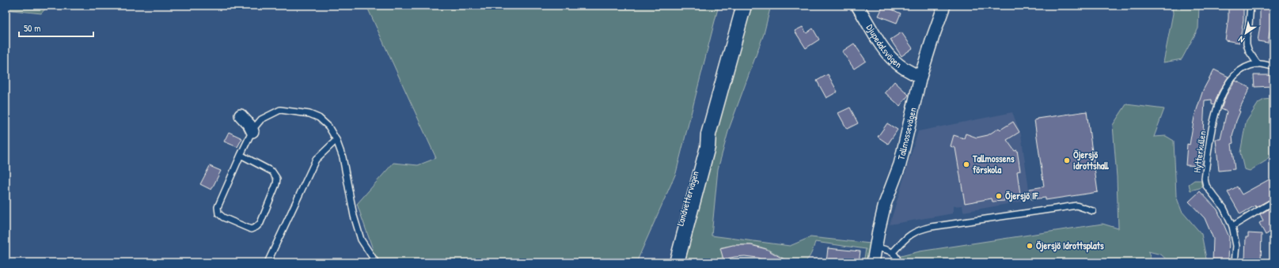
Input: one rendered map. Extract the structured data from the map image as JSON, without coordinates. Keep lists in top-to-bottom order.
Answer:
{
  "streets": {
    "street": ["Djupedalsvägen", "Tallmossevägen", "Landvettervägen"],
    "lane": ["Hytterkullen"]
  },
  "crossings": [
    ["Djupedalsvägen", "Tallmossevägen"]
  ],
  "places": [
    "Öjersjö idrottshall",
    "Tallmossens förskola",
    "Öjersjö IF",
    "Öjersjö Idrottsplats"
  ],
  "scale_bar": "50 m",
  "north": "bottom left"
}
